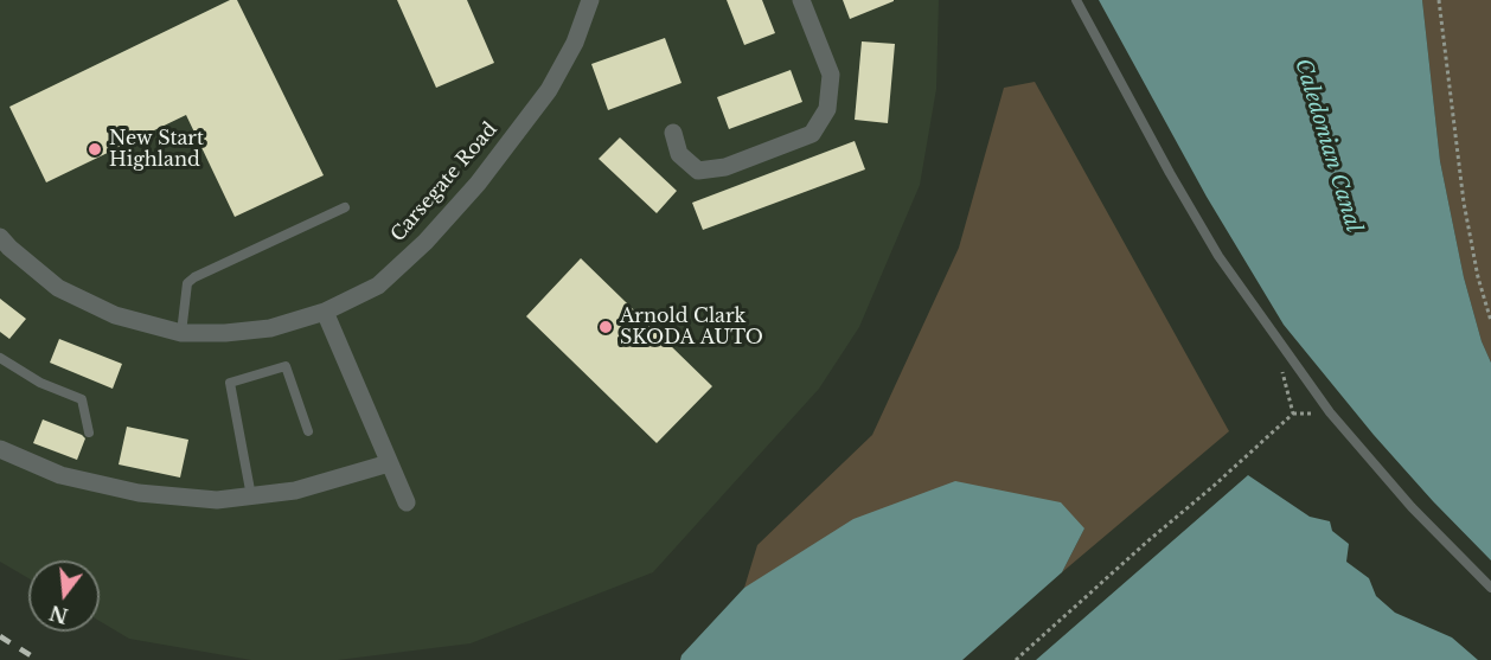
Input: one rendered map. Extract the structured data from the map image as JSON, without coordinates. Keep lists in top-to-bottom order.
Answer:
{
  "streets": {
    "street": ["Carsegate Road"]
  },
  "water": ["Caledonian Canal"],
  "places": ["New Start Highland", "Arnold Clark SKODA AUTO"],
  "north": "bottom"
}
